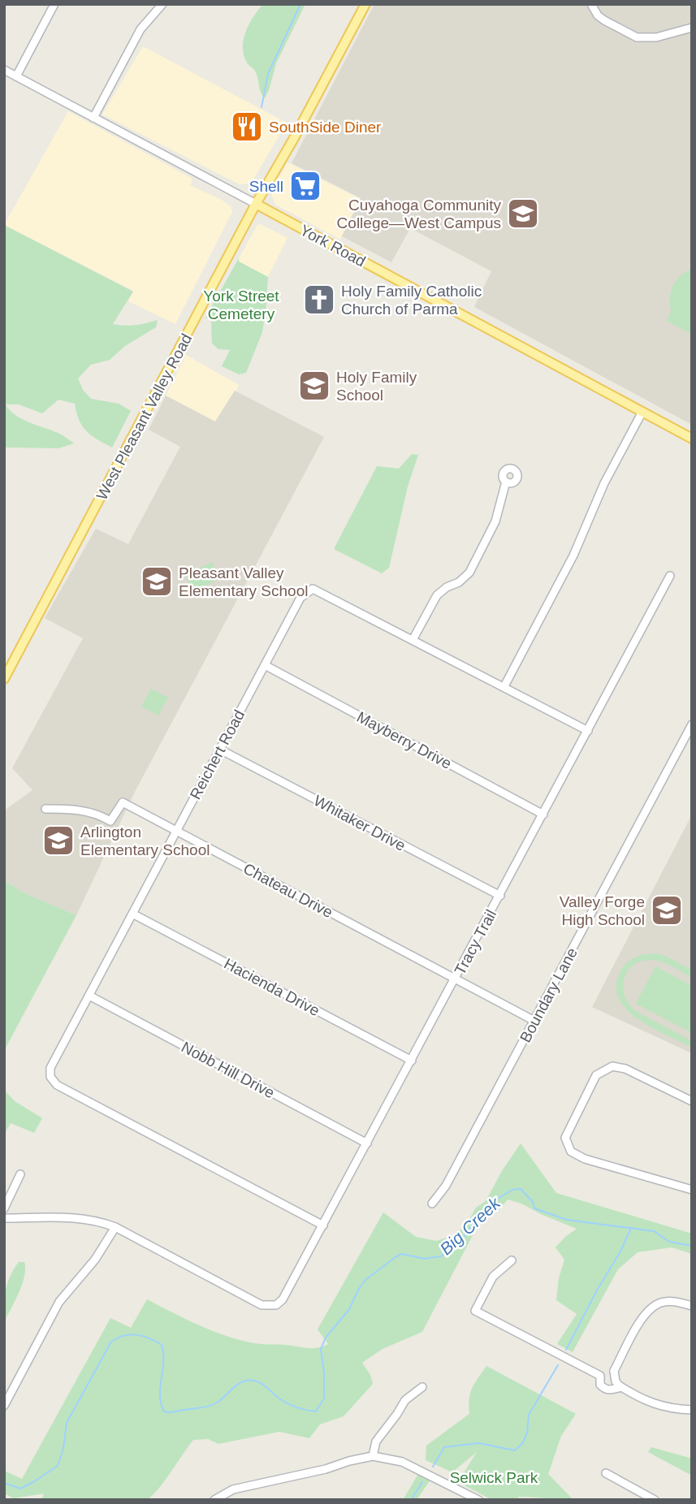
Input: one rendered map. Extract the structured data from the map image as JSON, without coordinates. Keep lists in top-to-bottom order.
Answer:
{
  "streets": {
    "main road": ["York Road", "West Pleasant Valley Road"],
    "street": [
      "Mayberry Drive",
      "Reichert Road",
      "Whitaker Drive",
      "Chateau Drive",
      "Tracy Trail",
      "Hacienda Drive",
      "Boundary Lane",
      "Nobb Hill Drive"
    ]
  },
  "crossings": [
    ["York Road", "West Pleasant Valley Road"],
    ["Mayberry Drive", "Reichert Road"],
    ["Mayberry Drive", "Tracy Trail"],
    ["Reichert Road", "Whitaker Drive"],
    ["Reichert Road", "Chateau Drive"],
    ["Reichert Road", "Tracy Trail"],
    ["Reichert Road", "Hacienda Drive"],
    ["Reichert Road", "Nobb Hill Drive"],
    ["Whitaker Drive", "Tracy Trail"],
    ["Chateau Drive", "Tracy Trail"],
    ["Chateau Drive", "Boundary Lane"],
    ["Tracy Trail", "Hacienda Drive"],
    ["Tracy Trail", "Nobb Hill Drive"]
  ],
  "water": ["Big Creek"],
  "parks": ["York Street Cemetery", "Selwick Park"],
  "places": {
    "restaurant": ["SouthSide Diner"],
    "supermarket": ["Shell"],
    "school or university": [
      "Cuyahoga Community College—West Campus",
      "Holy Family School",
      "Pleasant Valley Elementary School",
      "Arlington Elementary School",
      "Valley Forge High School"
    ],
    "church": ["Holy Family Catholic Church of Parma"]
  }
}
